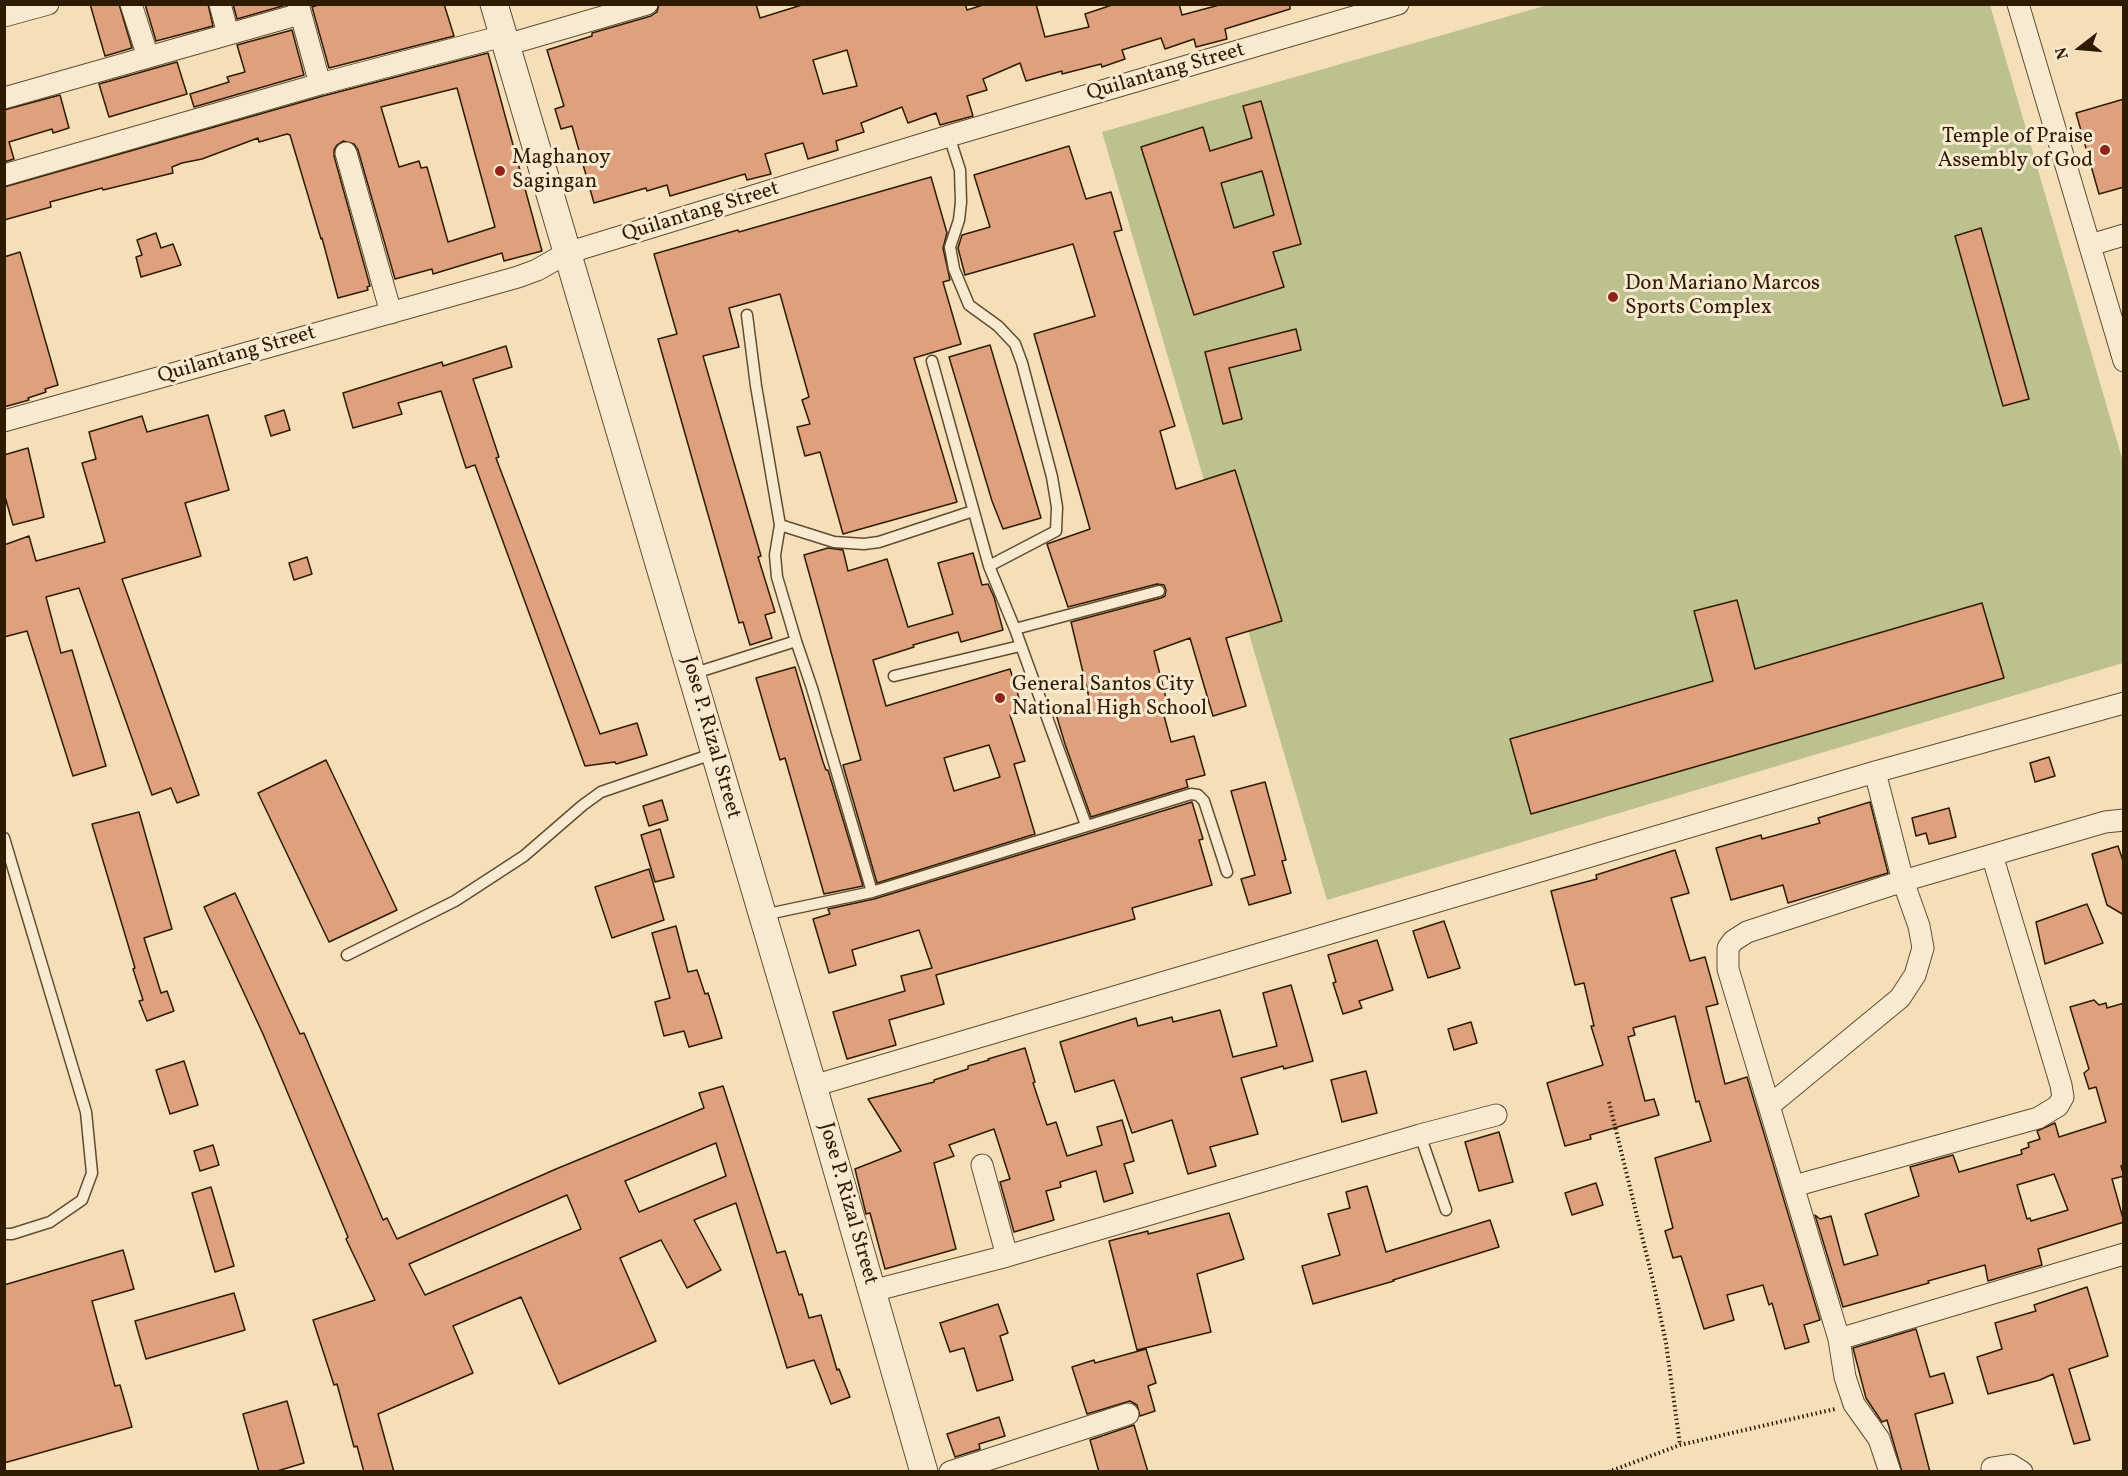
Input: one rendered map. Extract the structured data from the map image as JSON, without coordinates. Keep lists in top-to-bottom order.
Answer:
{
  "streets": {
    "street": ["Quilantang Street", "Jose P. Rizal Street"]
  },
  "crossings": [
    ["Quilantang Street", "Jose P. Rizal Street"]
  ],
  "places": [
    "Temple of Praise Assembly of God",
    "Maghanoy Sagingan",
    "Don Mariano Marcos Sports Complex",
    "General Santos City National High School"
  ],
  "north": "left"
}
